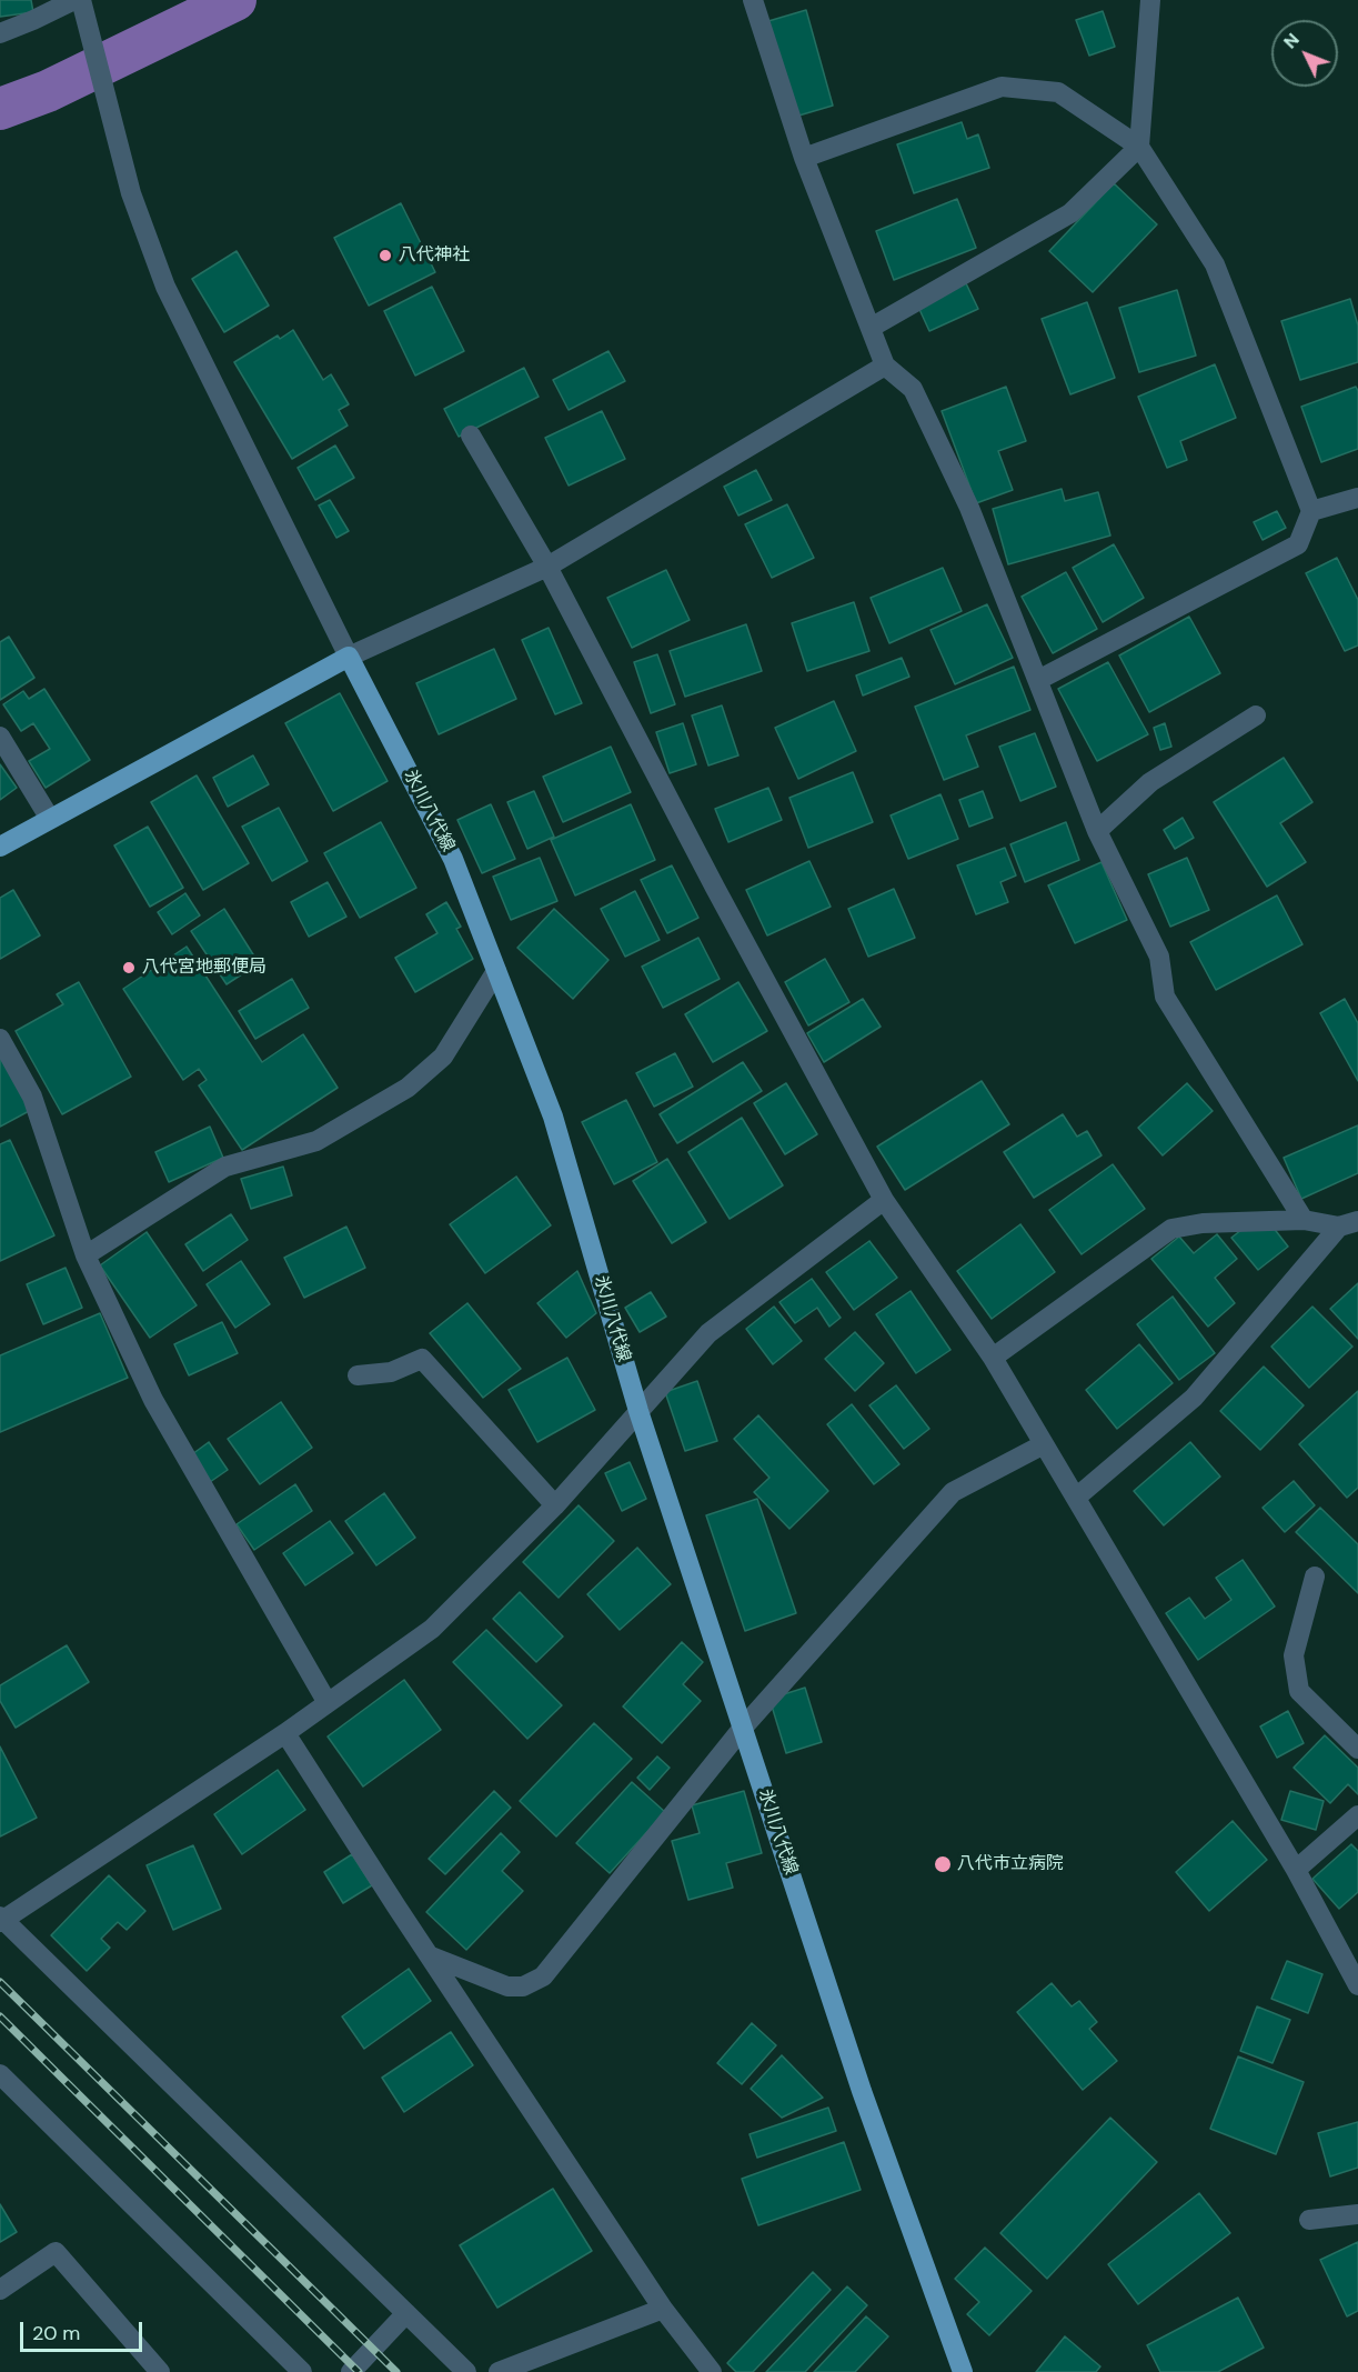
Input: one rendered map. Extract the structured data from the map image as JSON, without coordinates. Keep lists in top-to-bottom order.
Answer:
{
  "streets": {
    "main road": ["氷川八代線"]
  },
  "places": ["八代神社", "八代宮地郵便局", "八代市立病院"],
  "scale_bar": "20 m",
  "north": "top left"
}
